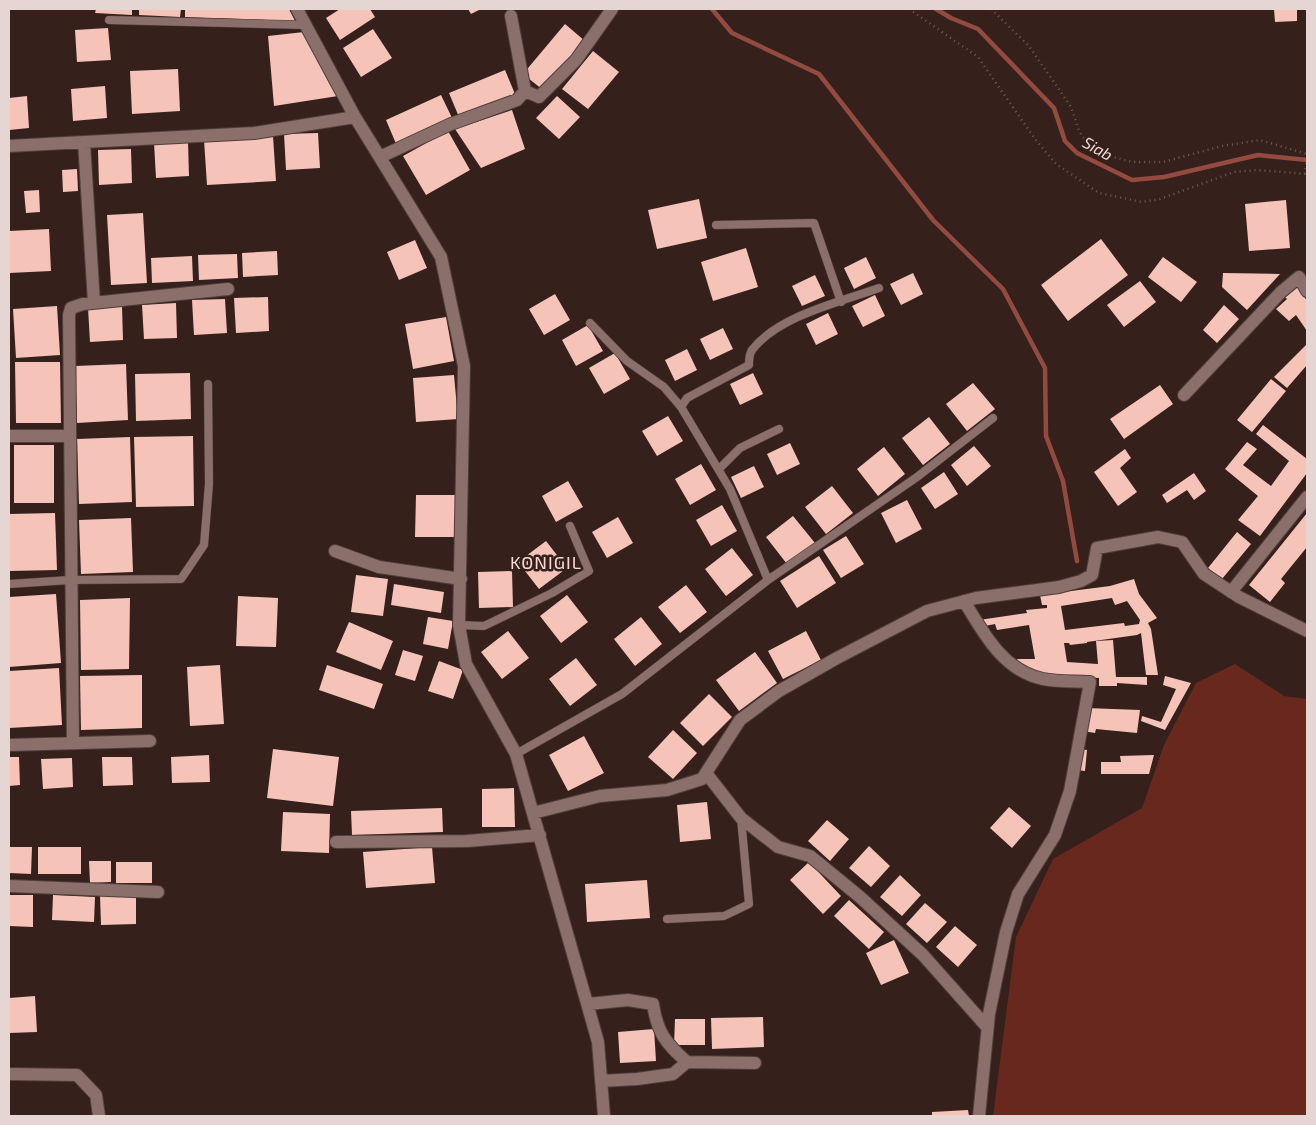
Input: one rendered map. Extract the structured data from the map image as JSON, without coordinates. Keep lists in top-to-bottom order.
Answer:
{
  "districts": ["KONIGIL"],
  "water": ["Siab"]
}
